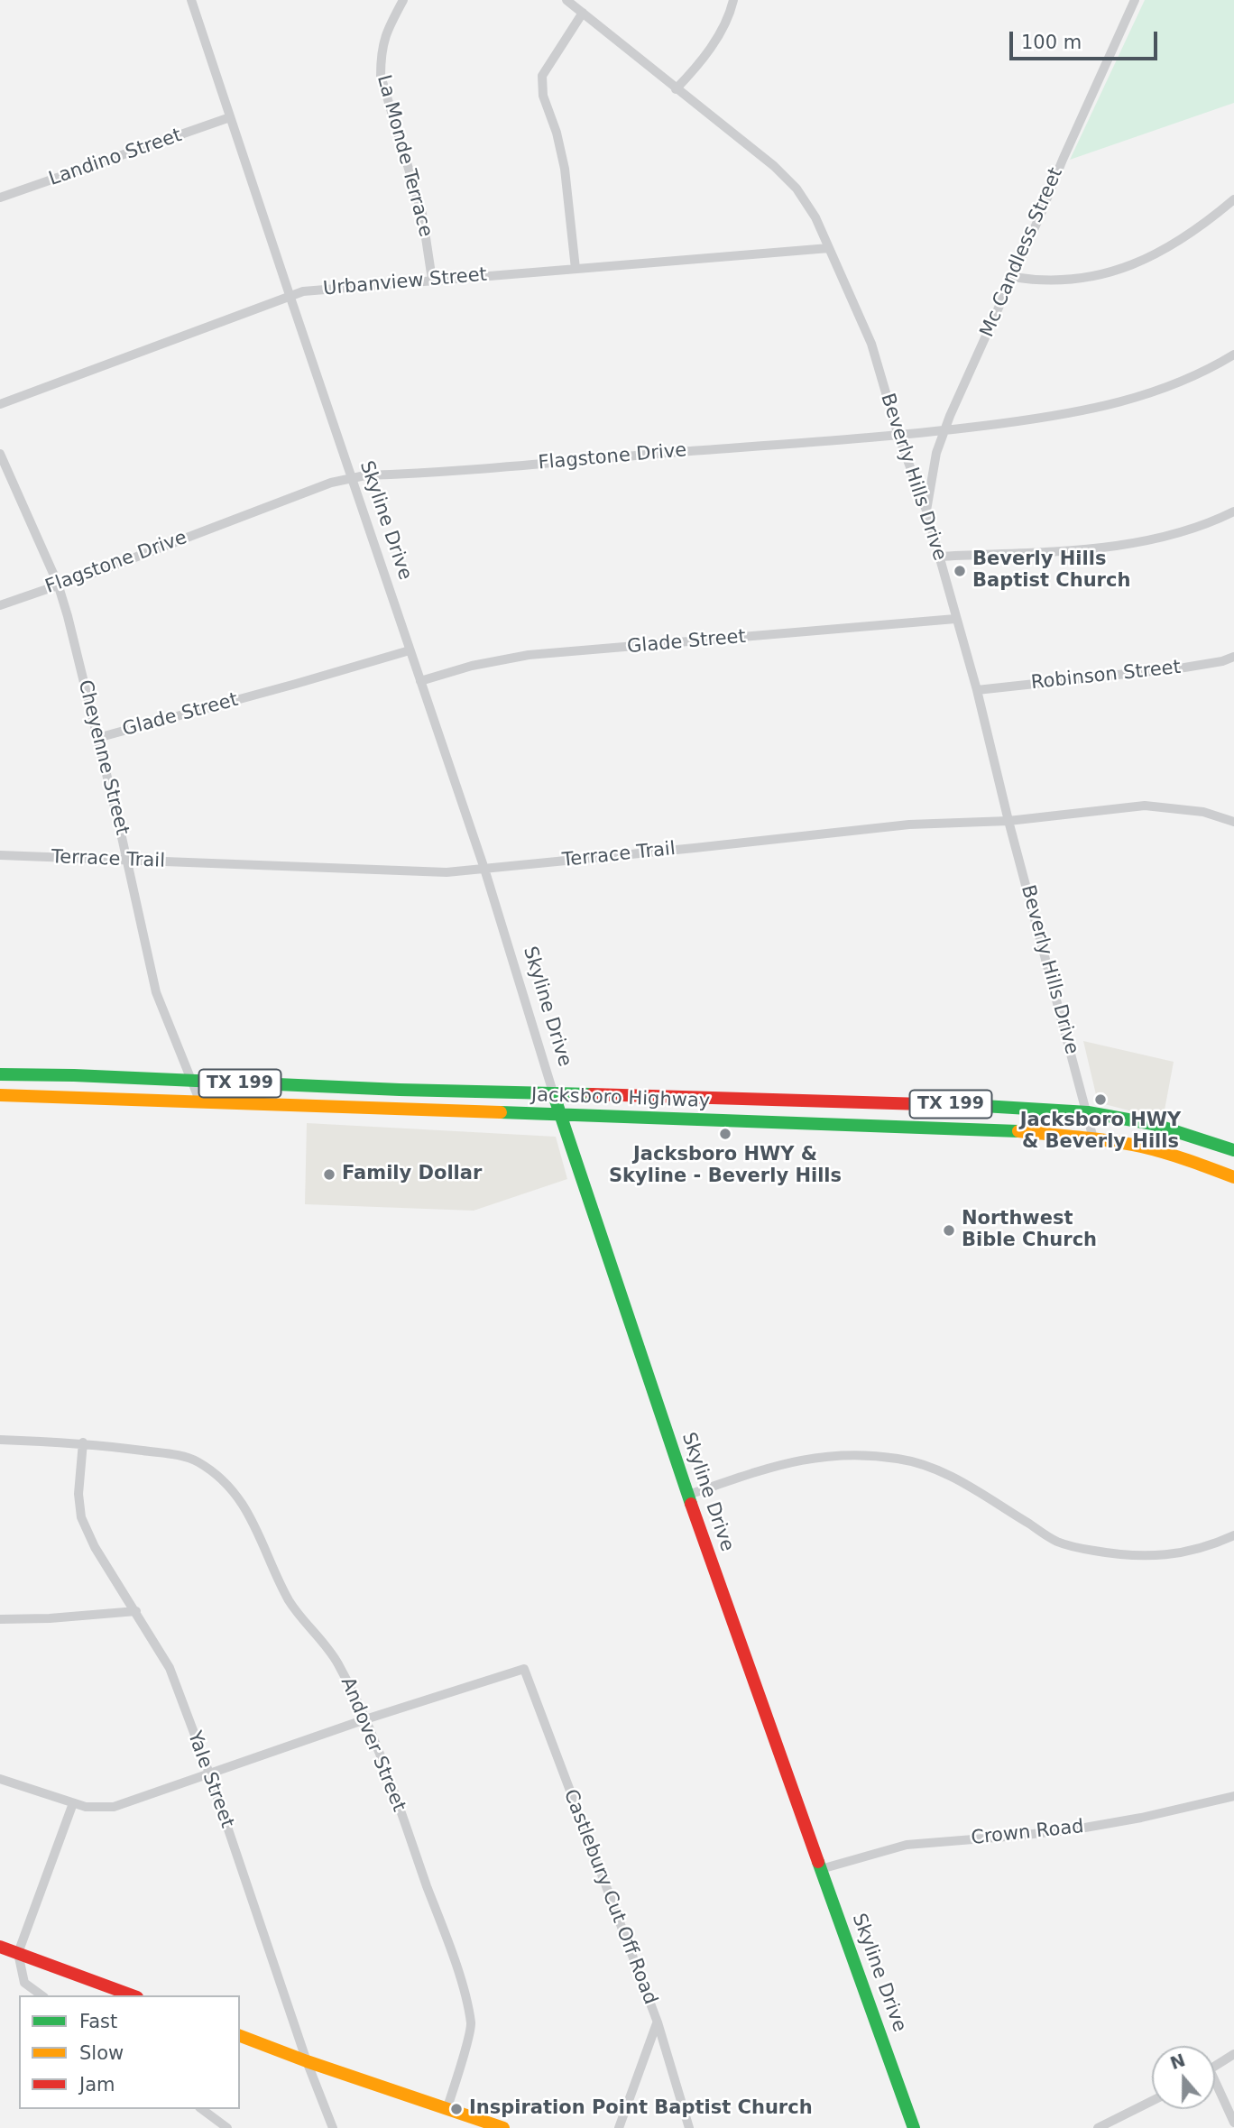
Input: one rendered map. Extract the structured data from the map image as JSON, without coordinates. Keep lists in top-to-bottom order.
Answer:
{
  "streets": {
    "main road": ["Skyline Drive", "TX 199", "Jacksboro Highway"],
    "street": [
      "La Monde Terrace",
      "Landino Street",
      "Mc Candless Street",
      "Urbanview Street",
      "Flagstone Drive",
      "Beverly Hills Drive",
      "Glade Street",
      "Robinson Street",
      "Cheyenne Street",
      "Terrace Trail",
      "Andover Street",
      "Yale Street",
      "Crown Road",
      "Castlebury Cut Off Road"
    ]
  },
  "crossings": [
    ["La Monde Terrace", "Urbanview Street"],
    ["Landino Street", "Skyline Drive"],
    ["Mc Candless Street", "Flagstone Drive"],
    ["Mc Candless Street", "Beverly Hills Drive"],
    ["Urbanview Street", "Beverly Hills Drive"],
    ["Urbanview Street", "Skyline Drive"],
    ["Flagstone Drive", "Beverly Hills Drive"],
    ["Flagstone Drive", "Skyline Drive"],
    ["Flagstone Drive", "Cheyenne Street"],
    ["Beverly Hills Drive", "Glade Street"],
    ["Beverly Hills Drive", "Robinson Street"],
    ["Beverly Hills Drive", "Terrace Trail"],
    ["Beverly Hills Drive", "Jacksboro Highway"],
    ["Skyline Drive", "Glade Street"],
    ["Skyline Drive", "Terrace Trail"],
    ["Skyline Drive", "Jacksboro Highway"],
    ["Skyline Drive", "Crown Road"],
    ["Glade Street", "Cheyenne Street"],
    ["Cheyenne Street", "Terrace Trail"],
    ["Cheyenne Street", "Jacksboro Highway"],
    ["Andover Street", "Yale Street"],
    ["Andover Street", "Castlebury Cut Off Road"]
  ],
  "places": [
    "Beverly Hills Baptist Church",
    "Jacksboro HWY & Beverly Hills",
    "Jacksboro HWY & Skyline - Beverly Hills",
    "Family Dollar",
    "Northwest Bible Church",
    "Inspiration Point Baptist Church"
  ],
  "legend": ["Fast", "Slow", "Jam"],
  "scale_bar": "100 m",
  "north": "top"
}
